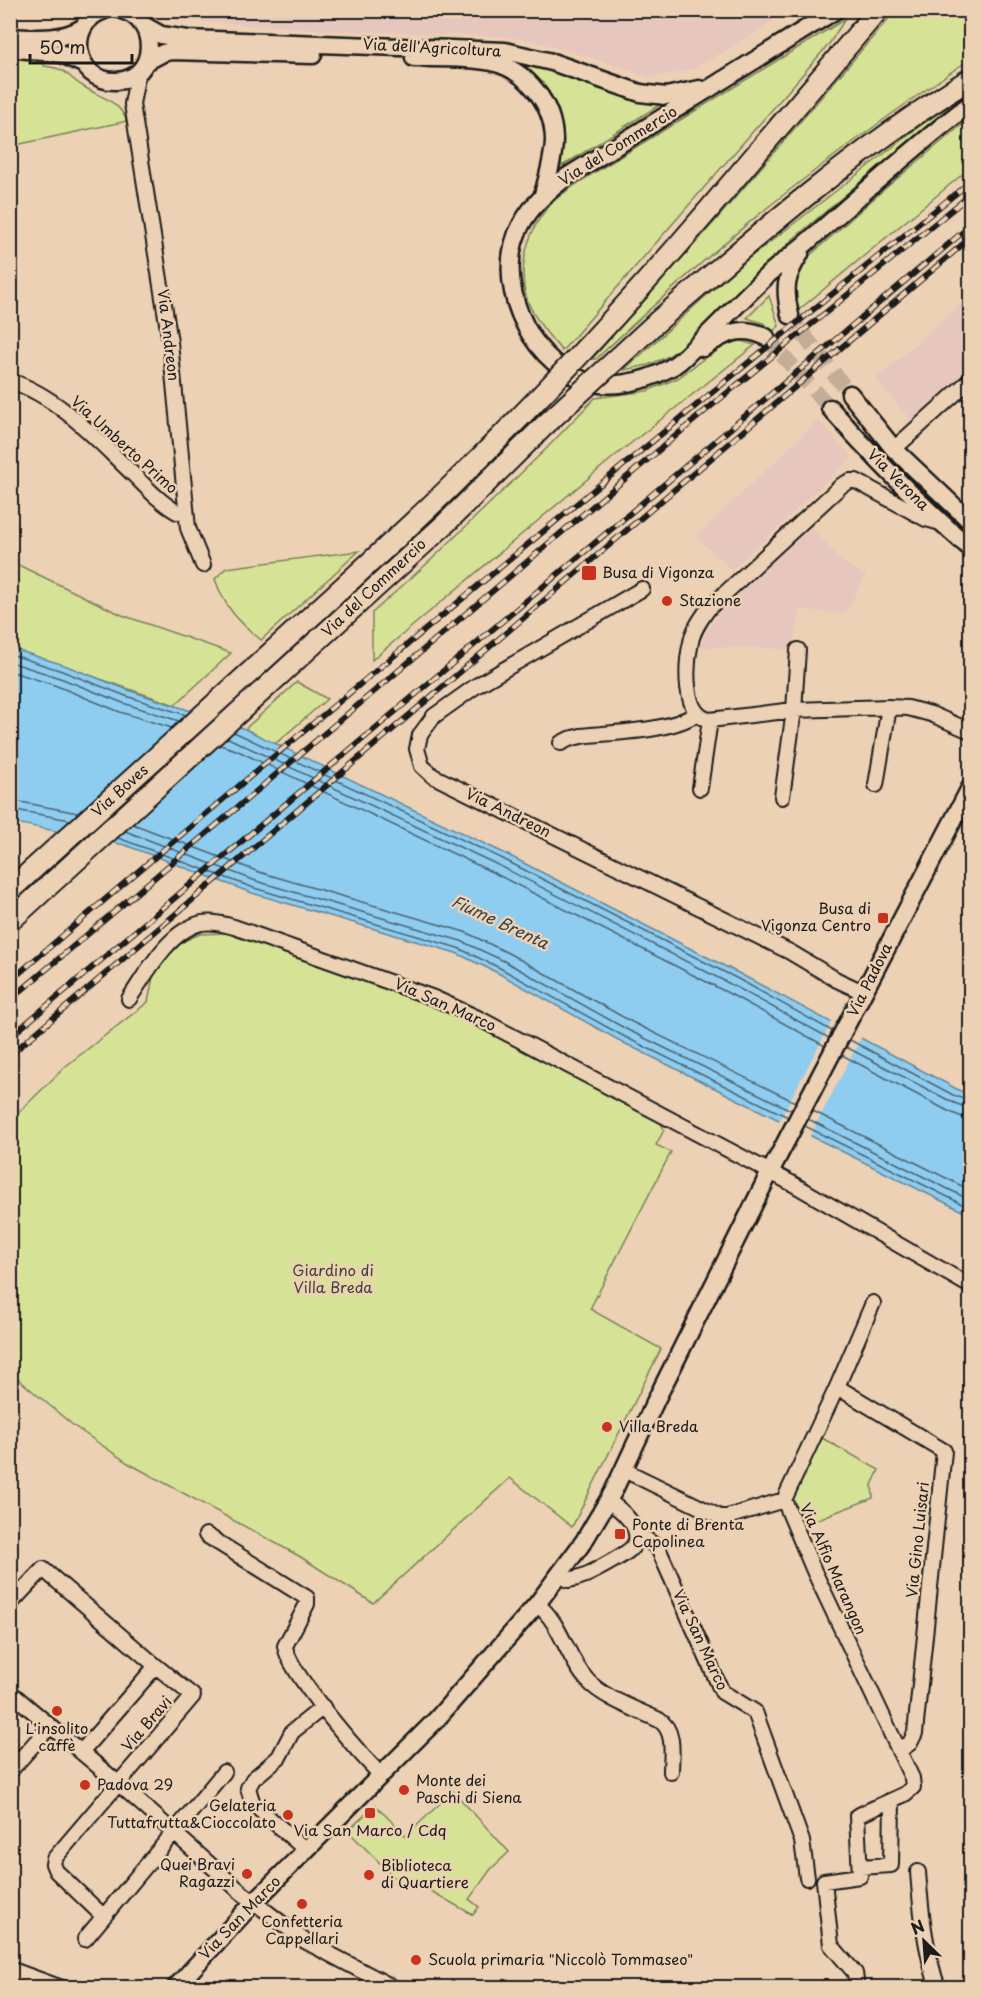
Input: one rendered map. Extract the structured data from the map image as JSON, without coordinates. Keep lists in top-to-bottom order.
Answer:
{
  "streets": {
    "highway": ["Via del Commercio", "Via Boves"],
    "main road": [
      "Via dell'Agricoltura",
      "Via Verona",
      "Via Padova",
      "Via San Marco"
    ],
    "street": [
      "Via Andreon",
      "Via Umberto Primo",
      "Via Gino Luisari",
      "Via Alfio Marangon",
      "Via Bravi"
    ]
  },
  "crossings": [
    ["Via dell'Agricoltura", "Via del Commercio"],
    ["Via dell'Agricoltura", "Via Andreon"],
    ["Via del Commercio", "Via Boves"],
    ["Via Andreon", "Via Umberto Primo"],
    ["Via Andreon", "Via Padova"],
    ["Via Padova", "Via San Marco"],
    ["Via San Marco", "Via Alfio Marangon"],
    ["Via Gino Luisari", "Via Alfio Marangon"]
  ],
  "water": ["Fiume Brenta"],
  "parks": ["Giardino di Villa Breda"],
  "places": {
    "transit": [
      "Busa di Vigonza",
      "Busa di Vigonza Centro",
      "Ponte di Brenta Capolinea",
      "Via San Marco / Cdq"
    ],
    "other": [
      "Stazione",
      "Villa Breda",
      "L'insolito caffè",
      "Padova 29",
      "Monte dei Paschi di Siena",
      "Gelateria Tuttafrutta&Cioccolato",
      "Quei Bravi Ragazzi",
      "Biblioteca di Quartiere",
      "Confetteria Cappellari",
      "Scuola primaria \"Niccolò Tommaseo\""
    ]
  },
  "scale_bar": "50 m",
  "north": "top left"
}
